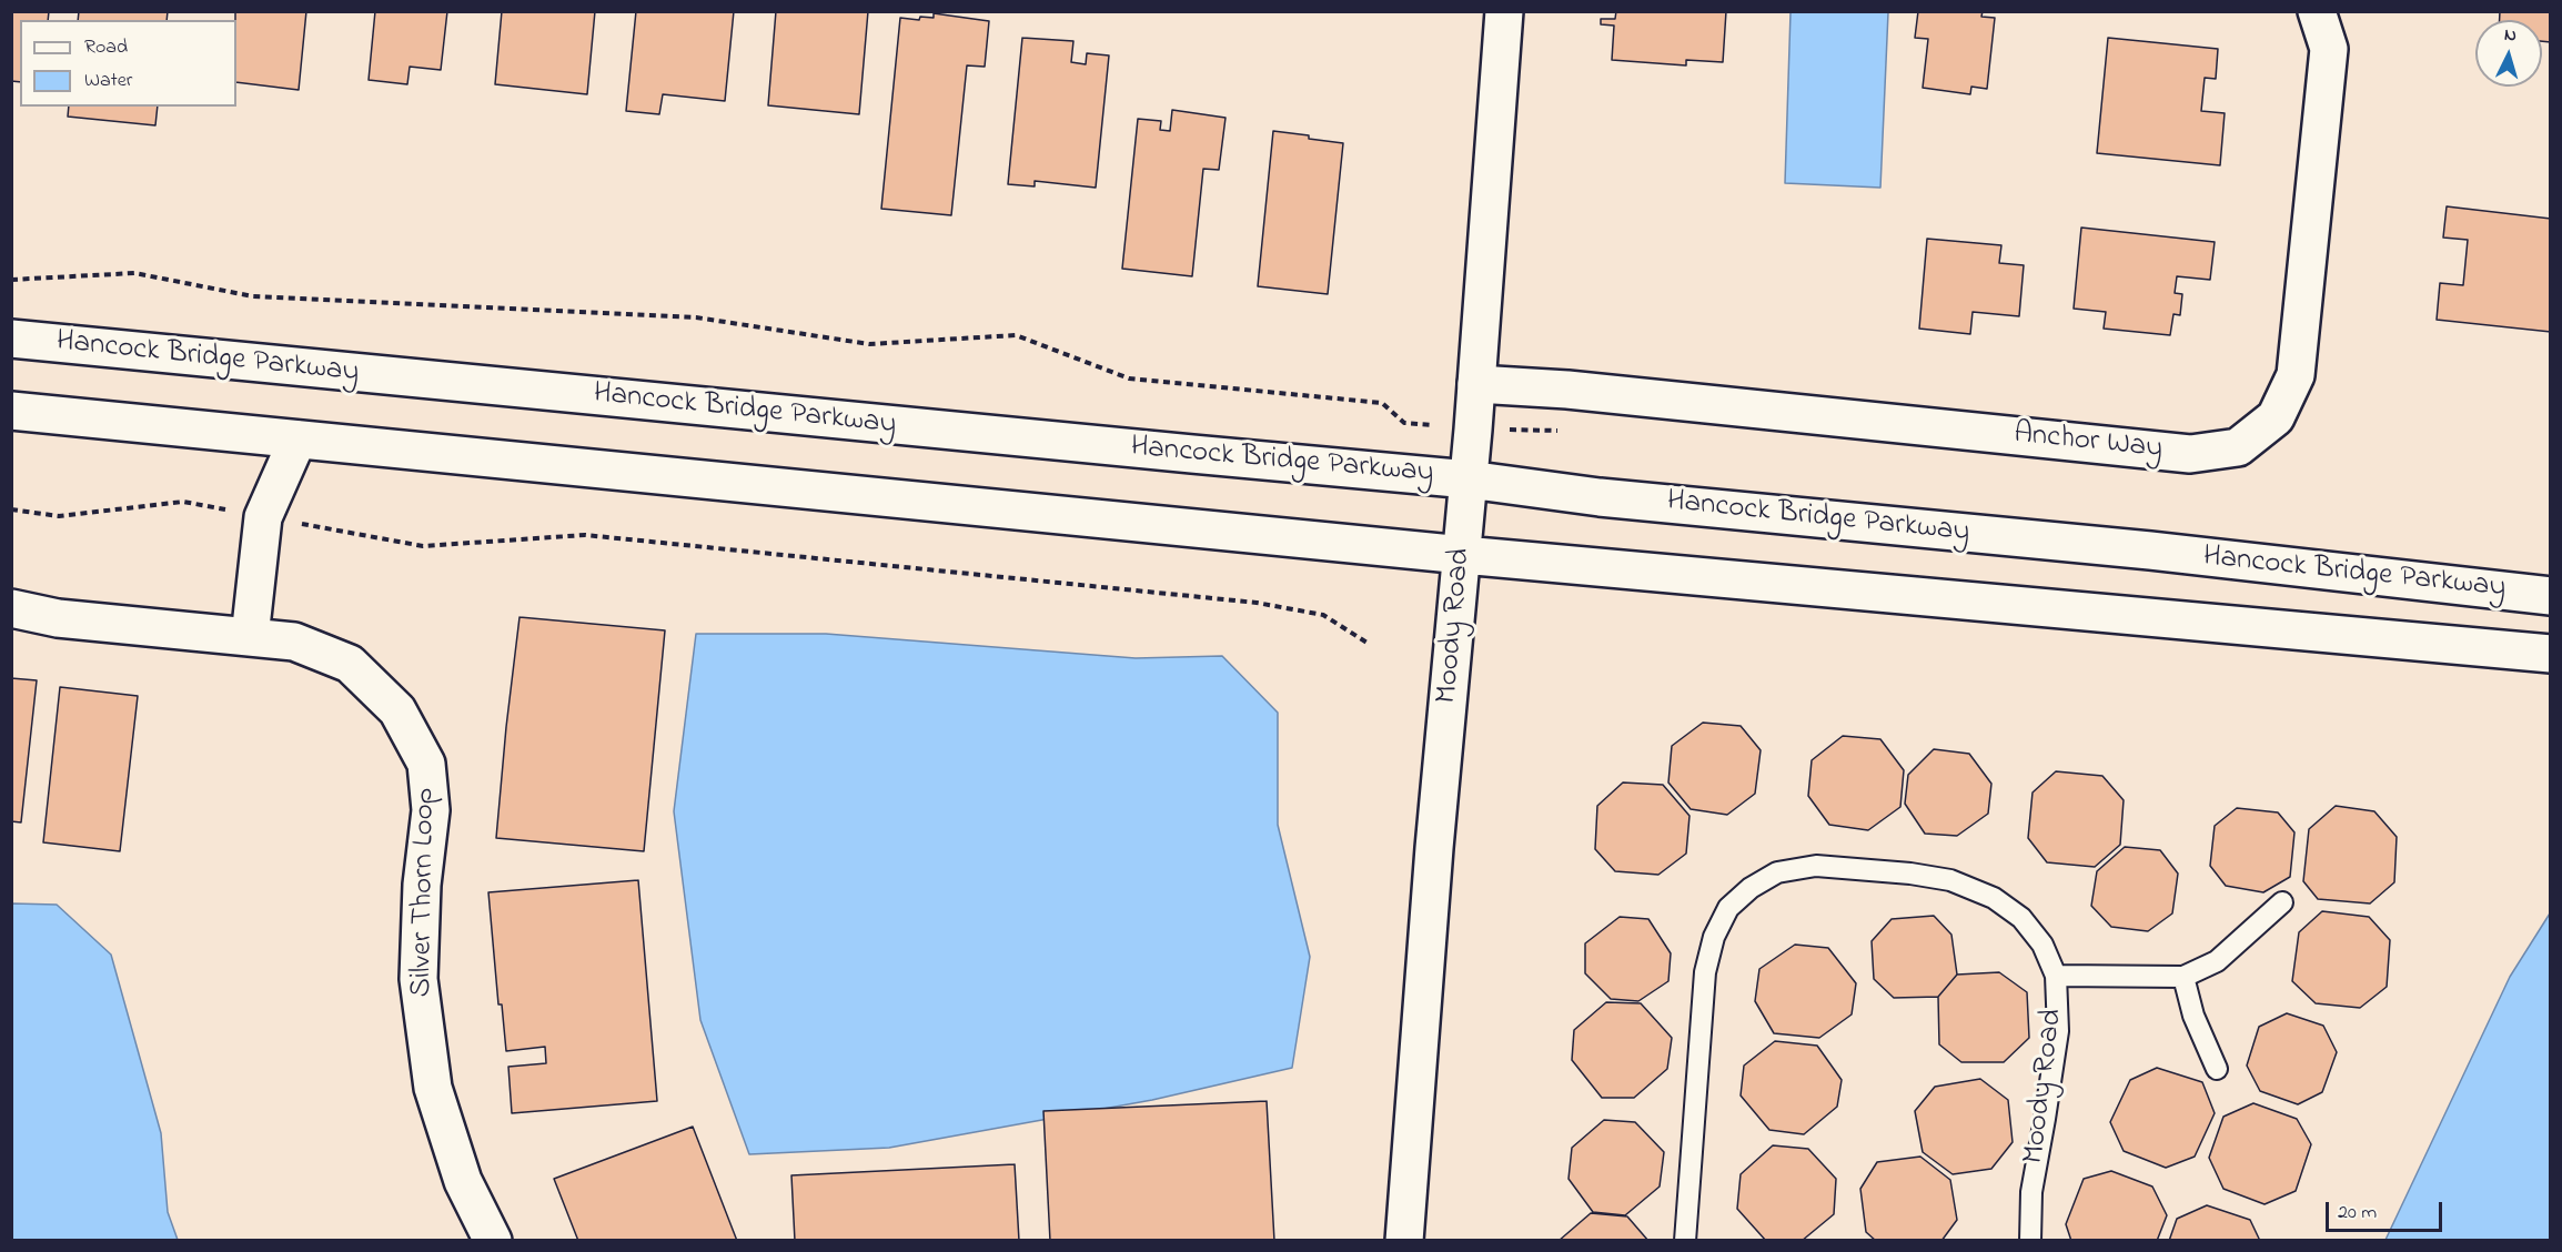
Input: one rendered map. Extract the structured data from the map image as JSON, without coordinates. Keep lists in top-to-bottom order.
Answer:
{
  "streets": {
    "main road": [
      "Hancock Bridge Parkway",
      "Anchor Way",
      "Moody Road",
      "Silver Thorn Loop"
    ]
  },
  "crossings": [
    ["Hancock Bridge Parkway", "Moody Road"],
    ["Anchor Way", "Moody Road"]
  ],
  "legend": ["Road", "Water"],
  "scale_bar": "20 m",
  "north": "top"
}
